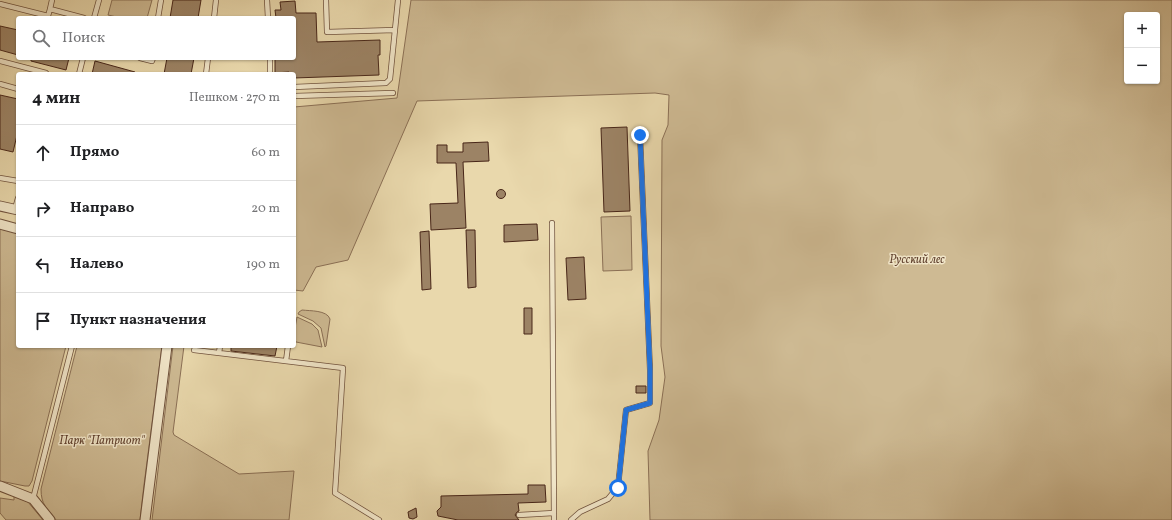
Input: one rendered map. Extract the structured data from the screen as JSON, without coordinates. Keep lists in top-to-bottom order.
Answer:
{
  "parks": ["Русский лес", "Парк \"Патриот\""],
  "page": {
    "map_buttons": ["+", "−"],
    "search": "Поиск",
    "heading": ["4 мин", "Пешком · 270 m"],
    "list": [
      ["Прямо", "60 m"],
      ["Направо", "20 m"],
      ["Налево", "190 m"],
      "Пункт назначения"
    ]
  }
}
